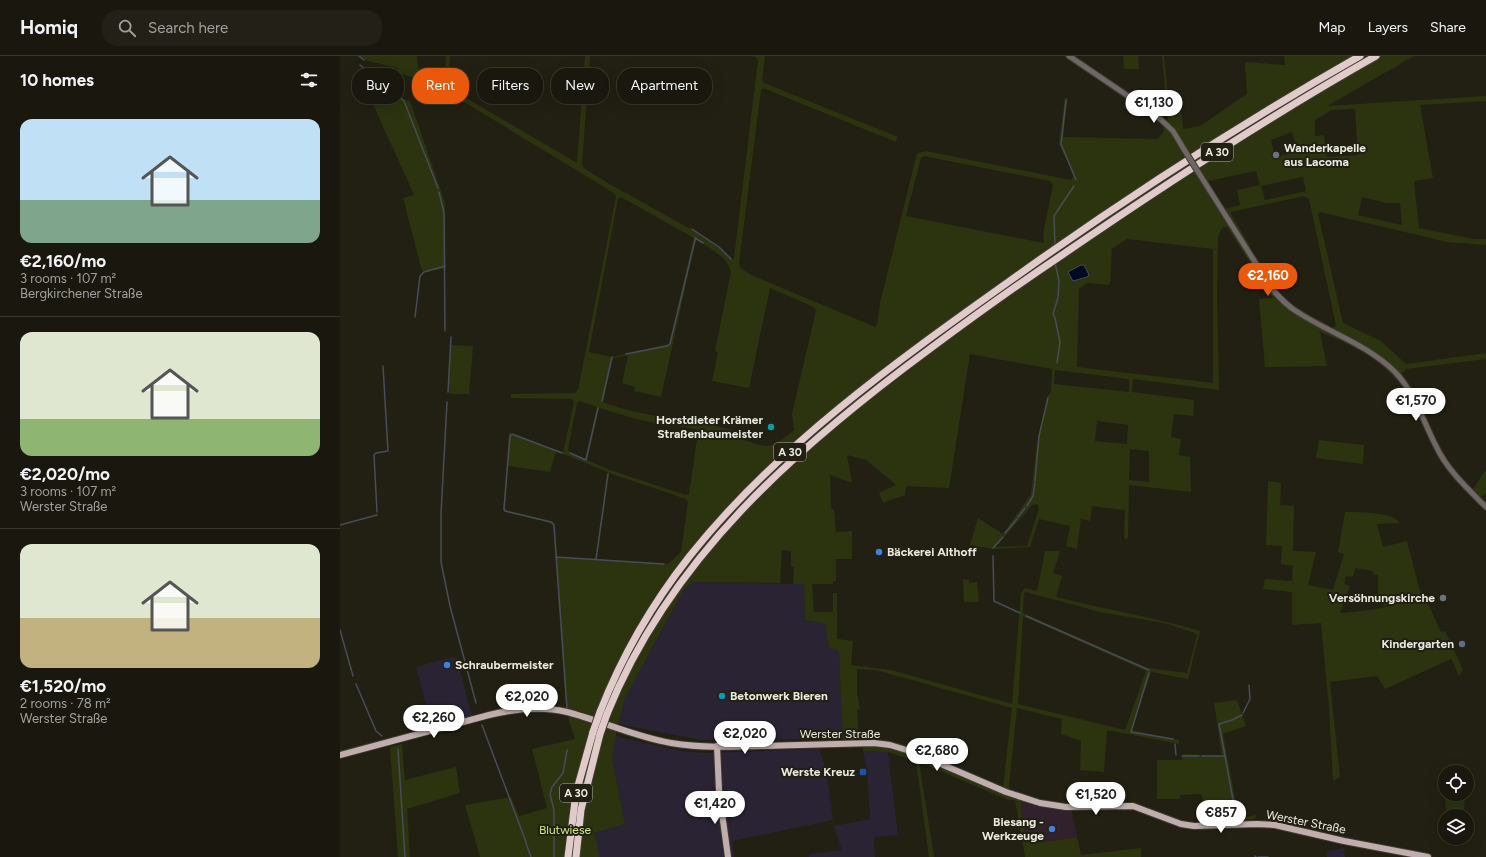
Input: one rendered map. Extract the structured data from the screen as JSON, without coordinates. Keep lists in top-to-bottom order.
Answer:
{
  "streets": {
    "highway": ["A 30"],
    "main road": ["Werster Straße"]
  },
  "parks": ["Blutwiese"],
  "places": {
    "other": [
      "Wanderkapelle aus Lacoma",
      "Horstdieter Krämer Straßenbaumeister",
      "Bäckerei Althoff",
      "Versöhnungskirche",
      "Kindergarten",
      "Schraubermeister",
      "Betonwerk Bieren",
      "Biesang - Werkzeuge"
    ],
    "transit": ["Werste Kreuz"]
  },
  "page": {
    "header": "Homiq",
    "search": "Search here",
    "nav": ["Map", "Layers", "Share"],
    "heading": "10 homes",
    "chip": [
      "Buy",
      "Rent",
      "Filters",
      "New",
      "Apartment"
    ],
    "price": [
      "€1,130",
      "€2,160",
      "€1,570",
      "€2,020",
      "€2,260",
      "€2,020",
      "€2,680",
      "€1,520",
      "€1,420",
      "€857"
    ],
    "list": [
      {
        "name": "€2,160/mo",
        "note": "3 rooms · 107 m² · Bergkirchener Straße"
      },
      {
        "name": "€2,020/mo",
        "note": "3 rooms · 107 m² · Werster Straße"
      },
      {
        "name": "€1,520/mo",
        "note": "2 rooms · 78 m² · Werster Straße"
      }
    ]
  }
}
